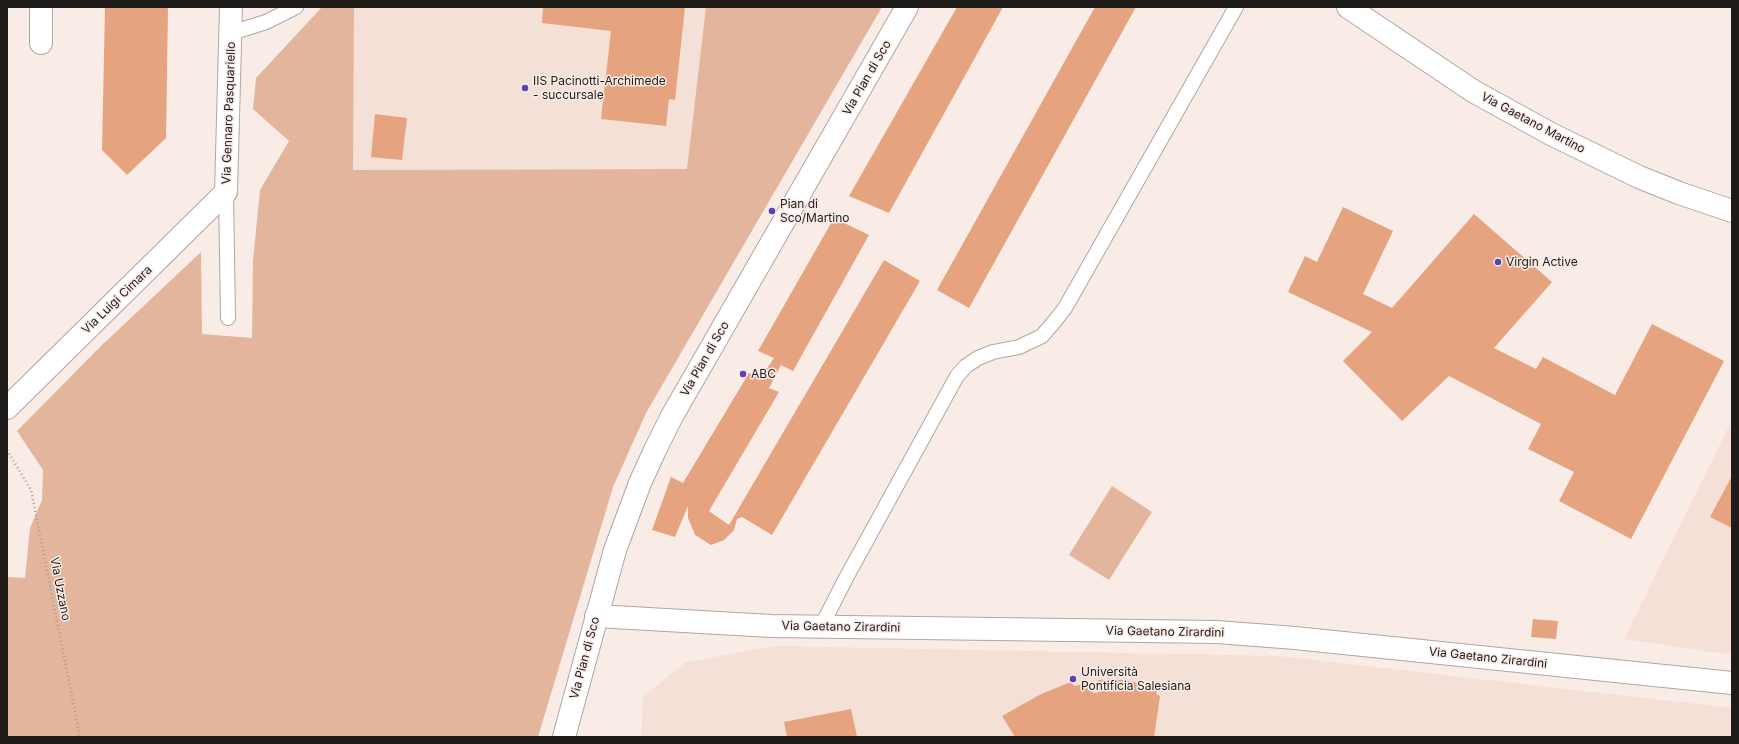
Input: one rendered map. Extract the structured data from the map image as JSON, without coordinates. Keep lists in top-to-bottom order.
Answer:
{
  "streets": {
    "street": [
      "Via Pian di Sco",
      "Via Gennaro Pasquariello",
      "Via Gaetano Martino",
      "Via Luigi Cimara",
      "Via Gaetano Zirardini"
    ],
    "path": ["Via Uzzano"]
  },
  "crossings": [
    ["Via Pian di Sco", "Via Gaetano Zirardini"],
    ["Via Gennaro Pasquariello", "Via Luigi Cimara"]
  ],
  "places": [
    "IIS Pacinotti-Archimede - succursale",
    "Pian di Sco/Martino",
    "Virgin Active",
    "ABC",
    "Università Pontificia Salesiana"
  ]
}
